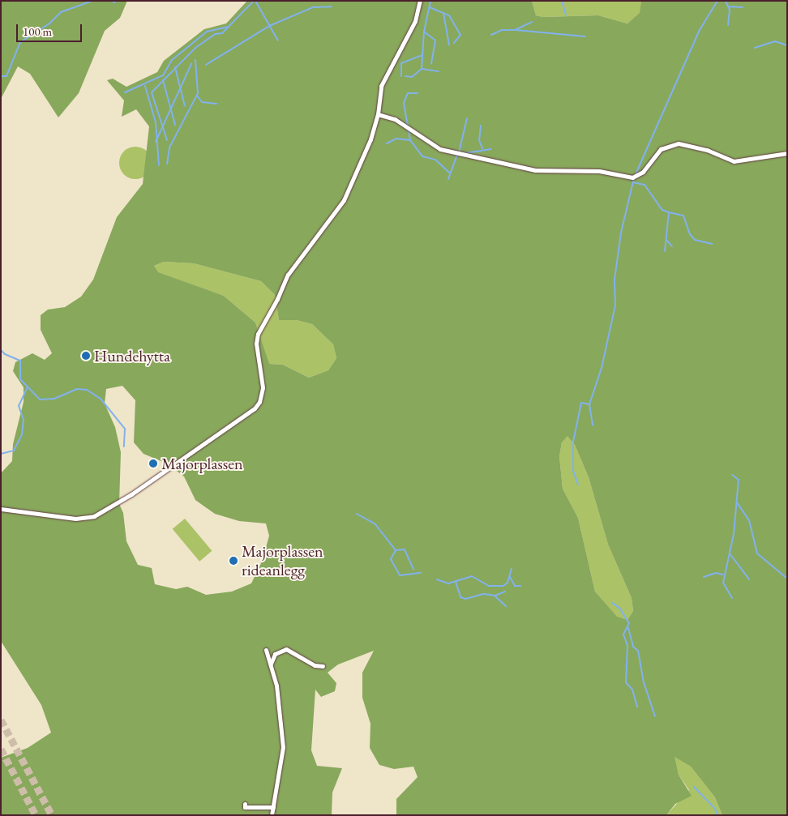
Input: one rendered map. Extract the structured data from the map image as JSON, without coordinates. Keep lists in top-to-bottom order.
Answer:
{
  "places": ["Hundehytta", "Majorplassen", "Majorplassen rideanlegg"],
  "scale_bar": "100 m"
}
